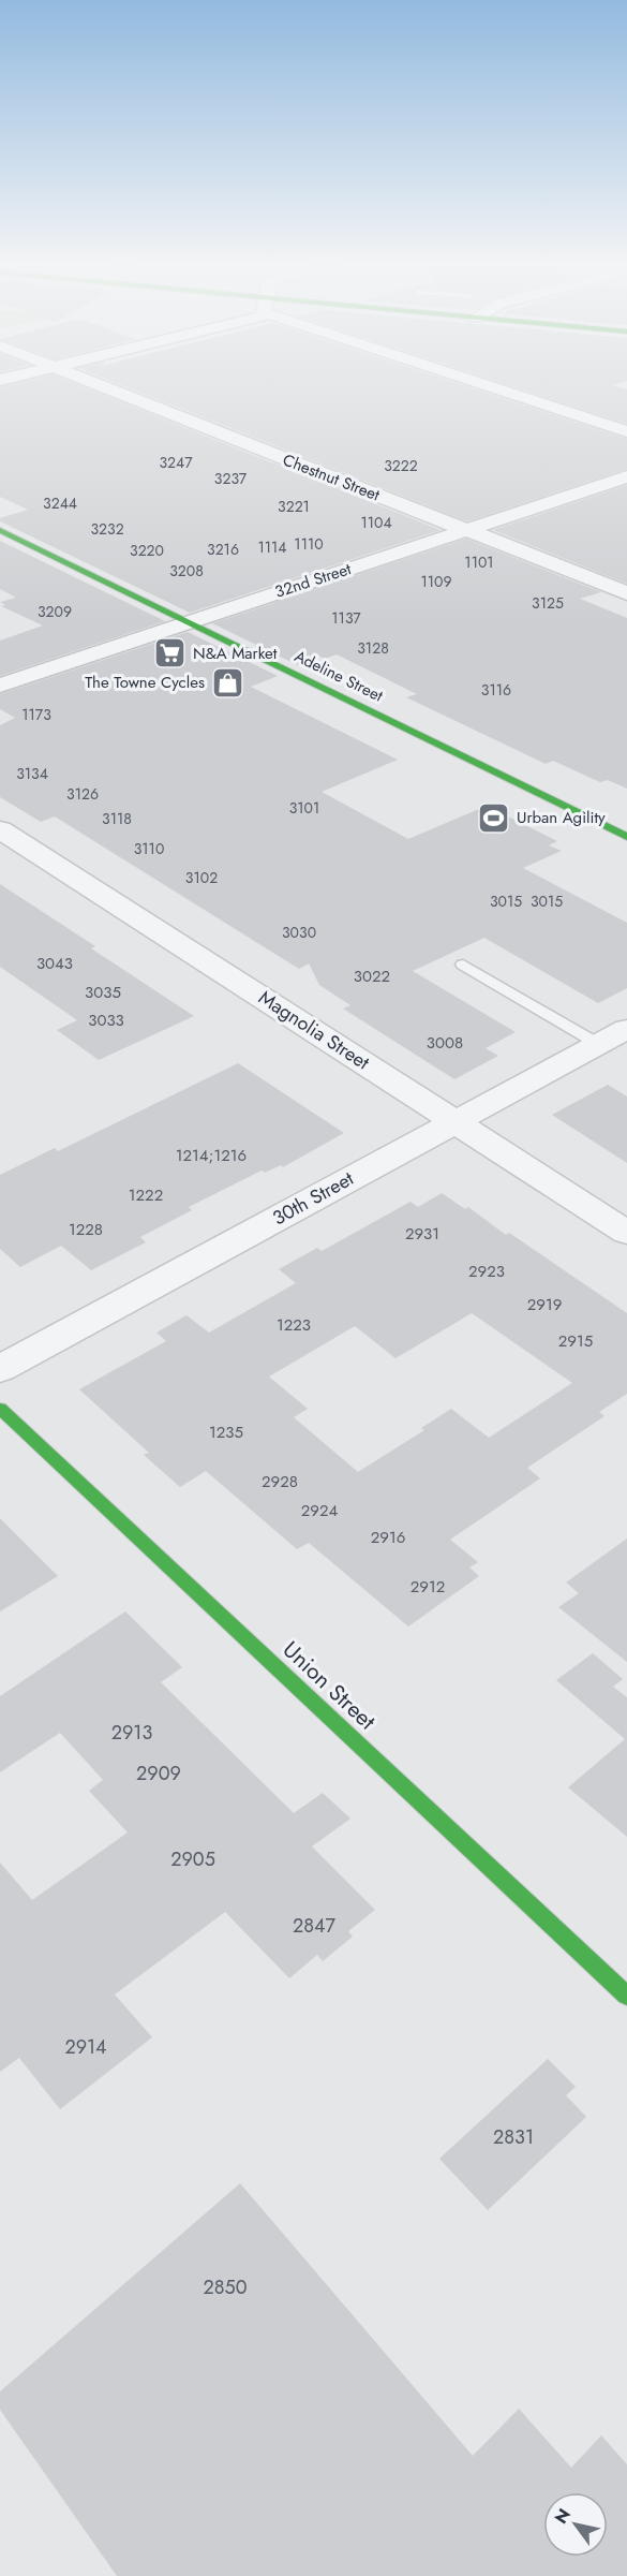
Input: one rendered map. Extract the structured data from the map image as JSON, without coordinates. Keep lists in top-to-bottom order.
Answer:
{
  "streets": {
    "main road": ["Adeline Street", "Union Street"],
    "street": [
      "Chestnut Street",
      "32nd Street",
      "Magnolia Street",
      "30th Street"
    ]
  },
  "crossings": [
    ["Chestnut Street", "32nd Street"],
    ["32nd Street", "Adeline Street"],
    ["Magnolia Street", "30th Street"]
  ],
  "places": {
    "supermarket": ["N&A Market"],
    "shop": ["The Towne Cycles"],
    "sports": ["Urban Agility"]
  },
  "house_numbers": [
    "3247",
    "3222",
    "3237",
    "3244",
    "3221",
    "1104",
    "3232",
    "1110",
    "1114",
    "3216",
    "3220",
    "1101",
    "3208",
    "1109",
    "3125",
    "3209",
    "1137",
    "3128",
    "3116",
    "1173",
    "3134",
    "3126",
    "3101",
    "3118",
    "3110",
    "3102",
    "3015",
    "3015",
    "3030",
    "3043",
    "3022",
    "3035",
    "3033",
    "3008",
    "1214;1216",
    "1222",
    "1228",
    "2931",
    "2923",
    "2919",
    "1223",
    "2915",
    "1235",
    "2928",
    "2924",
    "2916",
    "2912",
    "2913",
    "2909",
    "2905",
    "2847",
    "2914",
    "2831",
    "2850"
  ],
  "north": "top left"
}
